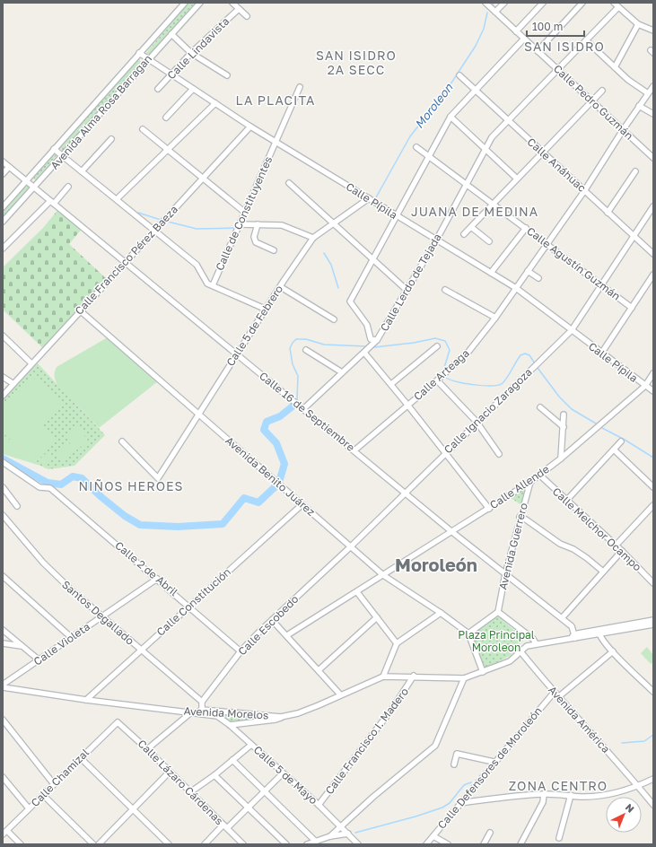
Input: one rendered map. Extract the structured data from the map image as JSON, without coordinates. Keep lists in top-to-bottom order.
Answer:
{
  "streets": {
    "street": [
      "Calle Lindavista",
      "Calle Pedro Guzmán",
      "Avenida Alma Rosa Barragan",
      "Calle Anáhuac",
      "Calle Pípila",
      "Calle de Constituyentes",
      "Calle Francisco Pérez Baeza",
      "Calle Agustín Guzmán",
      "Calle Lerdo de Tejada",
      "Calle 5 de Febrero",
      "Calle Arteaga",
      "Calle Ignacio Zaragoza",
      "Calle 16 de Septiembre",
      "Avenida Benito Juárez",
      "Calle Allende",
      "Calle Melchor Ocampo",
      "Avenida Guerrero",
      "Calle 2 de Abril",
      "Calle Constitución",
      "Santos Degallado",
      "Calle Escobedo",
      "Calle Violeta",
      "Avenida Morelos",
      "Avenida América",
      "Calle Francisco I. Madero",
      "Calle Defensores de Moroleón",
      "Calle 5 de Mayo",
      "Calle Chamizal",
      "Calle Lázaro Cárdenas"
    ]
  },
  "crossings": [
    ["Calle Lindavista", "Calle Pípila"],
    ["Calle Pedro Guzmán", "Calle Lerdo de Tejada"],
    ["Calle Pedro Guzmán", "Calle Arteaga"],
    ["Avenida Alma Rosa Barragan", "Calle Pípila"],
    ["Avenida Alma Rosa Barragan", "Calle de Constituyentes"],
    ["Avenida Alma Rosa Barragan", "Calle 16 de Septiembre"],
    ["Calle Anáhuac", "Calle Lerdo de Tejada"],
    ["Calle Anáhuac", "Calle Arteaga"],
    ["Calle Anáhuac", "Calle Ignacio Zaragoza"],
    ["Calle Pípila", "Calle de Constituyentes"],
    ["Calle Pípila", "Calle Francisco Pérez Baeza"],
    ["Calle Pípila", "Calle Lerdo de Tejada"],
    ["Calle Pípila", "Calle 5 de Febrero"],
    ["Calle Pípila", "Calle Arteaga"],
    ["Calle Pípila", "Calle Ignacio Zaragoza"],
    ["Calle Pípila", "Calle Allende"],
    ["Calle de Constituyentes", "Calle Francisco Pérez Baeza"],
    ["Calle de Constituyentes", "Calle 5 de Febrero"],
    ["Calle Francisco Pérez Baeza", "Calle 16 de Septiembre"],
    ["Calle Francisco Pérez Baeza", "Avenida Benito Juárez"],
    ["Calle Agustín Guzmán", "Calle Lerdo de Tejada"],
    ["Calle Agustín Guzmán", "Calle Arteaga"],
    ["Calle Agustín Guzmán", "Calle Ignacio Zaragoza"],
    ["Calle 5 de Febrero", "Calle 16 de Septiembre"],
    ["Calle 5 de Febrero", "Avenida Benito Juárez"],
    ["Calle Arteaga", "Calle 16 de Septiembre"],
    ["Calle Ignacio Zaragoza", "Calle 16 de Septiembre"],
    ["Calle Ignacio Zaragoza", "Avenida Benito Juárez"],
    ["Calle Ignacio Zaragoza", "Calle Escobedo"],
    ["Calle 16 de Septiembre", "Calle Allende"],
    ["Calle 16 de Septiembre", "Avenida Guerrero"],
    ["Avenida Benito Juárez", "Calle Allende"],
    ["Avenida Benito Juárez", "Calle Constitución"],
    ["Avenida Benito Juárez", "Calle Escobedo"],
    ["Calle Allende", "Calle Melchor Ocampo"],
    ["Calle Allende", "Avenida Guerrero"],
    ["Calle 2 de Abril", "Calle Constitución"],
    ["Calle 2 de Abril", "Calle Escobedo"],
    ["Calle 2 de Abril", "Calle Violeta"],
    ["Calle Constitución", "Santos Degallado"],
    ["Calle Constitución", "Avenida Morelos"],
    ["Santos Degallado", "Calle Escobedo"],
    ["Santos Degallado", "Calle Violeta"],
    ["Avenida Morelos", "Calle Francisco I. Madero"],
    ["Avenida América", "Calle Defensores de Moroleón"],
    ["Calle Francisco I. Madero", "Calle 5 de Mayo"],
    ["Calle Chamizal", "Calle Lázaro Cárdenas"]
  ],
  "districts": [
    "SAN ISIDRO",
    "SAN ISIDRO 2A SECC",
    "LA PLACITA",
    "JUANA DE MEDINA",
    "NIÑOS HEROES",
    "Moroleón",
    "ZONA CENTRO"
  ],
  "water": ["Moroleon"],
  "parks": ["Plaza Principal Moroleon"],
  "scale_bar": "100 m",
  "north": "top right"
}
